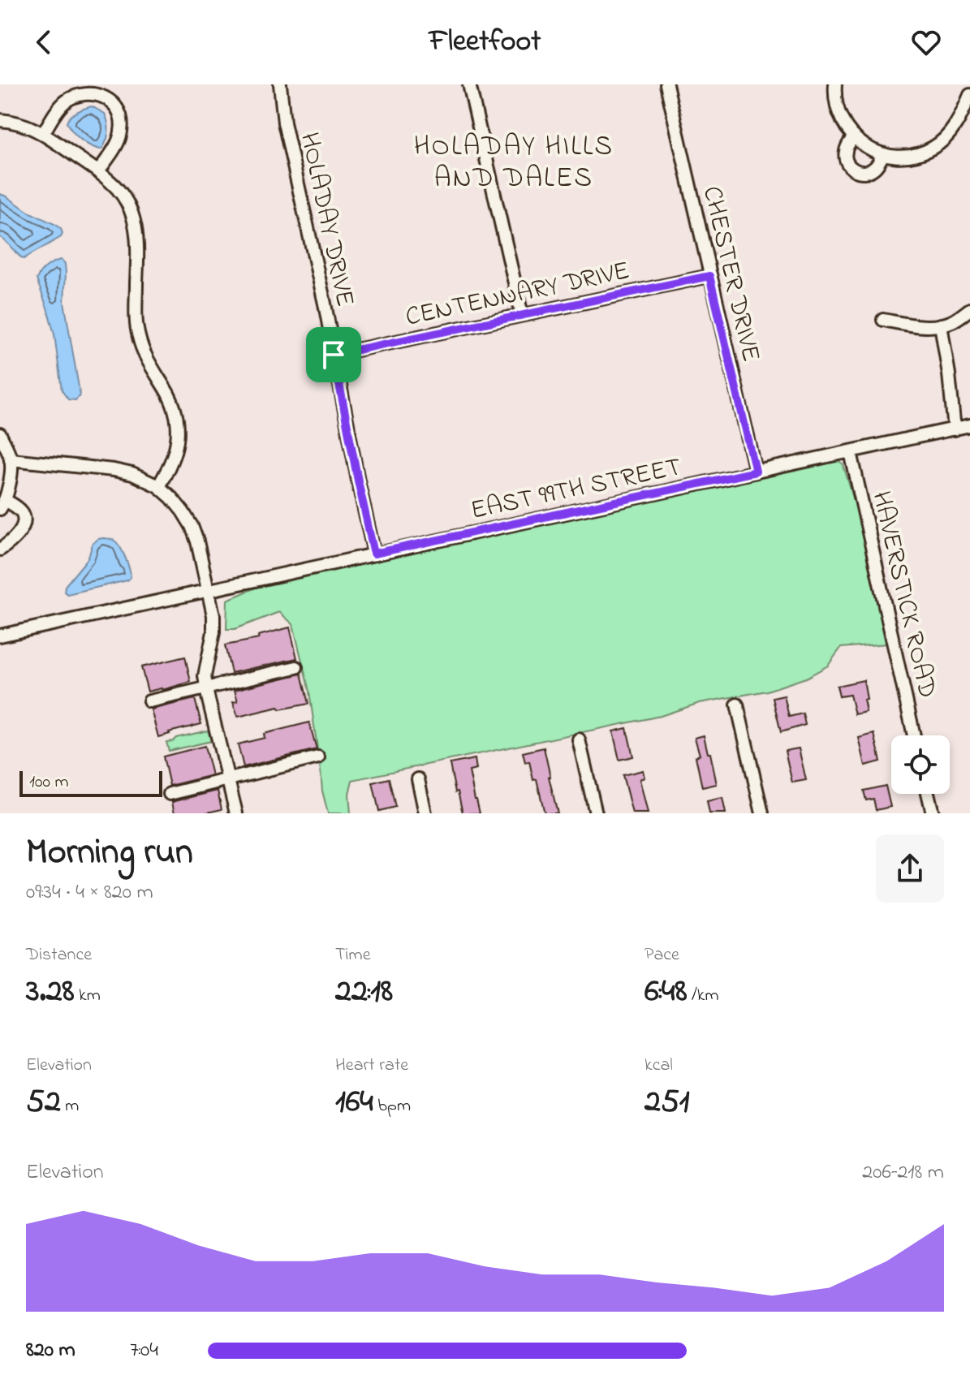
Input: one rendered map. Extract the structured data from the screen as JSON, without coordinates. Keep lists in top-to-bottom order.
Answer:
{
  "streets": {
    "street": [
      "HOLADAY DRIVE",
      "CHESTER DRIVE",
      "CENTENNARY DRIVE",
      "EAST 99TH STREET",
      "HAVERSTICK ROAD"
    ]
  },
  "crossings": [
    ["HOLADAY DRIVE", "CENTENNARY DRIVE"],
    ["HOLADAY DRIVE", "EAST 99TH STREET"],
    ["CHESTER DRIVE", "CENTENNARY DRIVE"],
    ["CHESTER DRIVE", "EAST 99TH STREET"],
    ["EAST 99TH STREET", "HAVERSTICK ROAD"]
  ],
  "districts": ["HOLADAY HILLS AND DALES"],
  "scale_bar": "100 m",
  "page": {
    "header": "Fleetfoot",
    "scale": "100 m",
    "heading": ["Morning run", "09:34 · 4 × 820 m"],
    "stats": [
      ["Distance", "3.28 km"],
      ["Time", "22:18"],
      ["Pace", "6:48 /km"],
      ["Elevation", "52 m"],
      ["Heart rate", "164 bpm"],
      ["kcal", "251"]
    ],
    "chart": ["Elevation", "206–218 m"],
    "list": [
      {
        "name": "820 m",
        "note": "7:04"
      }
    ]
  }
}
